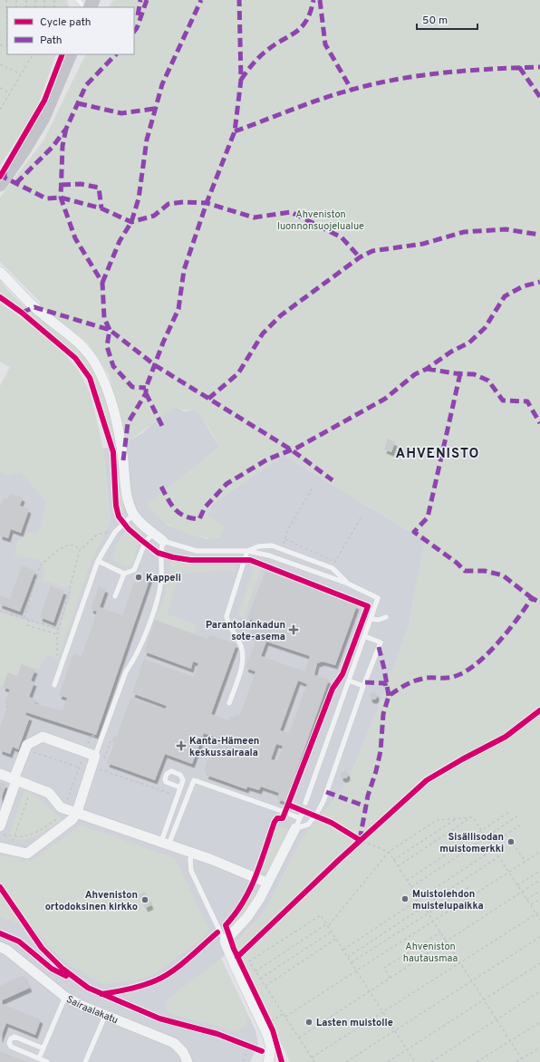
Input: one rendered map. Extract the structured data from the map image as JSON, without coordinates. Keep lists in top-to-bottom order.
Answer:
{
  "streets": {
    "street": ["Sairaalakatu"]
  },
  "districts": ["AHVENISTO"],
  "parks": ["Ahveniston luonnonsuojelualue", "Ahveniston hautausmaa"],
  "places": {
    "other": [
      "Kappeli",
      "Sisällisodan muistomerkki",
      "Muistolehdon muistelupaikka",
      "Ahveniston ortodoksinen kirkko",
      "Lasten muistolle"
    ],
    "health": ["Parantolankadun sote-asema", "Kanta-Hämeen keskussairaala"]
  },
  "legend": ["Cycle path", "Path"],
  "scale_bar": "50 m"
}
